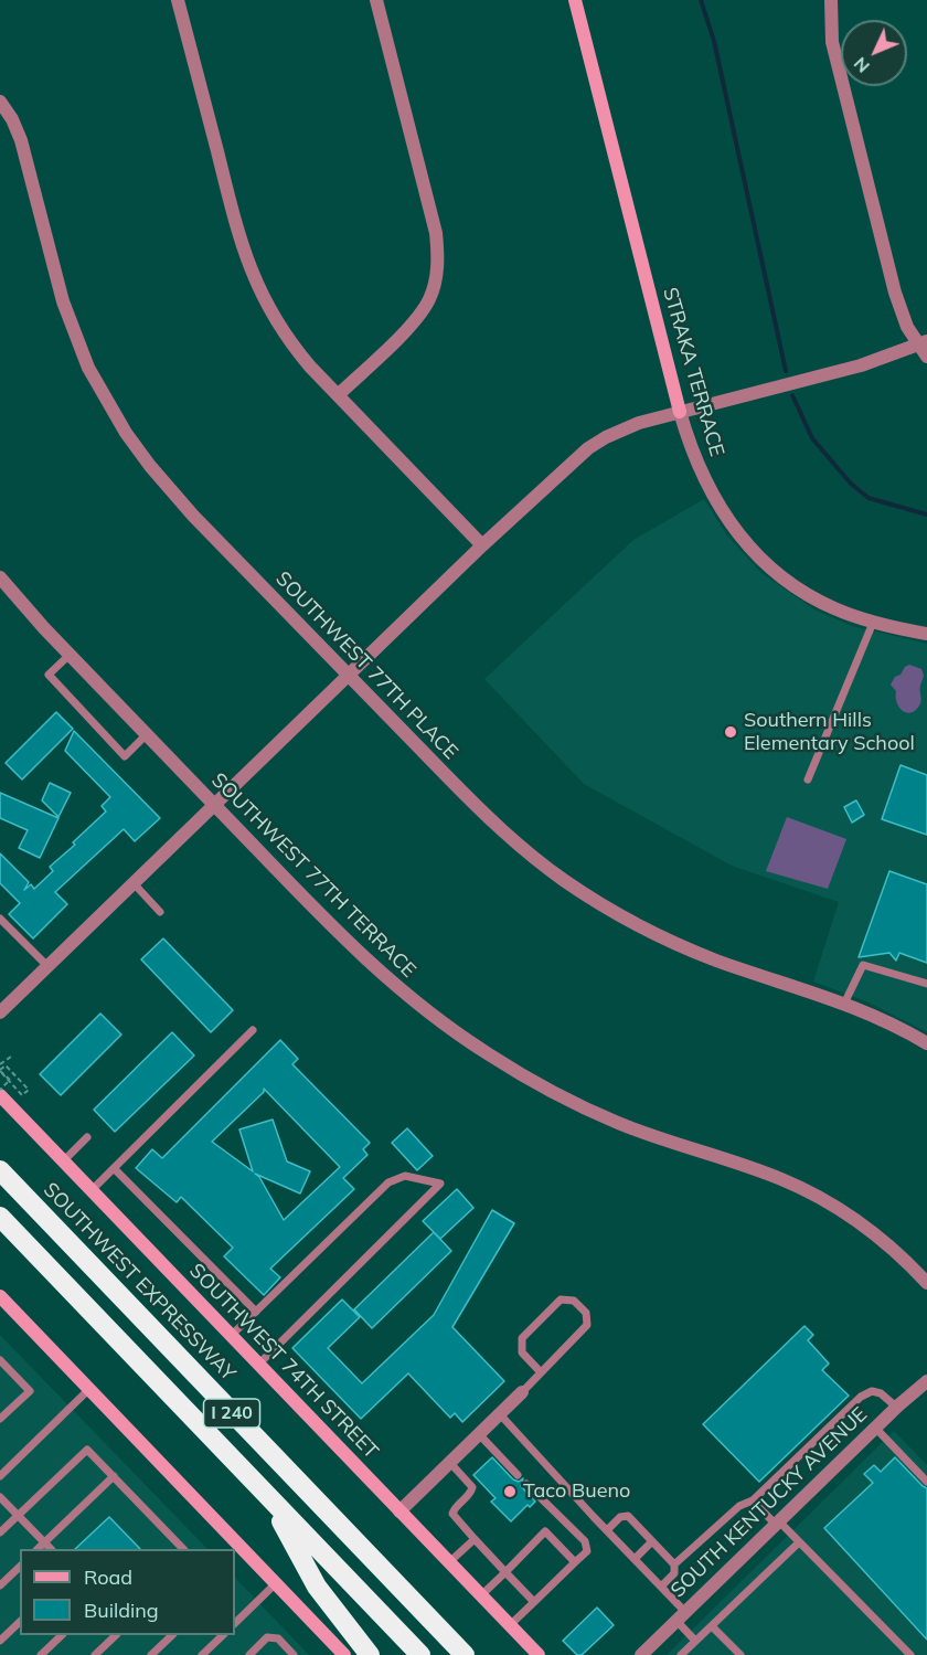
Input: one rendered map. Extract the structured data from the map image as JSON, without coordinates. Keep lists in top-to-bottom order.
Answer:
{
  "streets": {
    "highway": ["SOUTHWEST EXPRESSWAY", "I 240"],
    "main road": ["STRAKA TERRACE", "SOUTHWEST 74TH STREET"],
    "street": ["SOUTHWEST 77TH PLACE", "SOUTHWEST 77TH TERRACE", "SOUTH KENTUCKY AVENUE"]
  },
  "places": ["Southern Hills Elementary School", "Taco Bueno"],
  "legend": ["Road", "Building"],
  "north": "bottom left"
}
